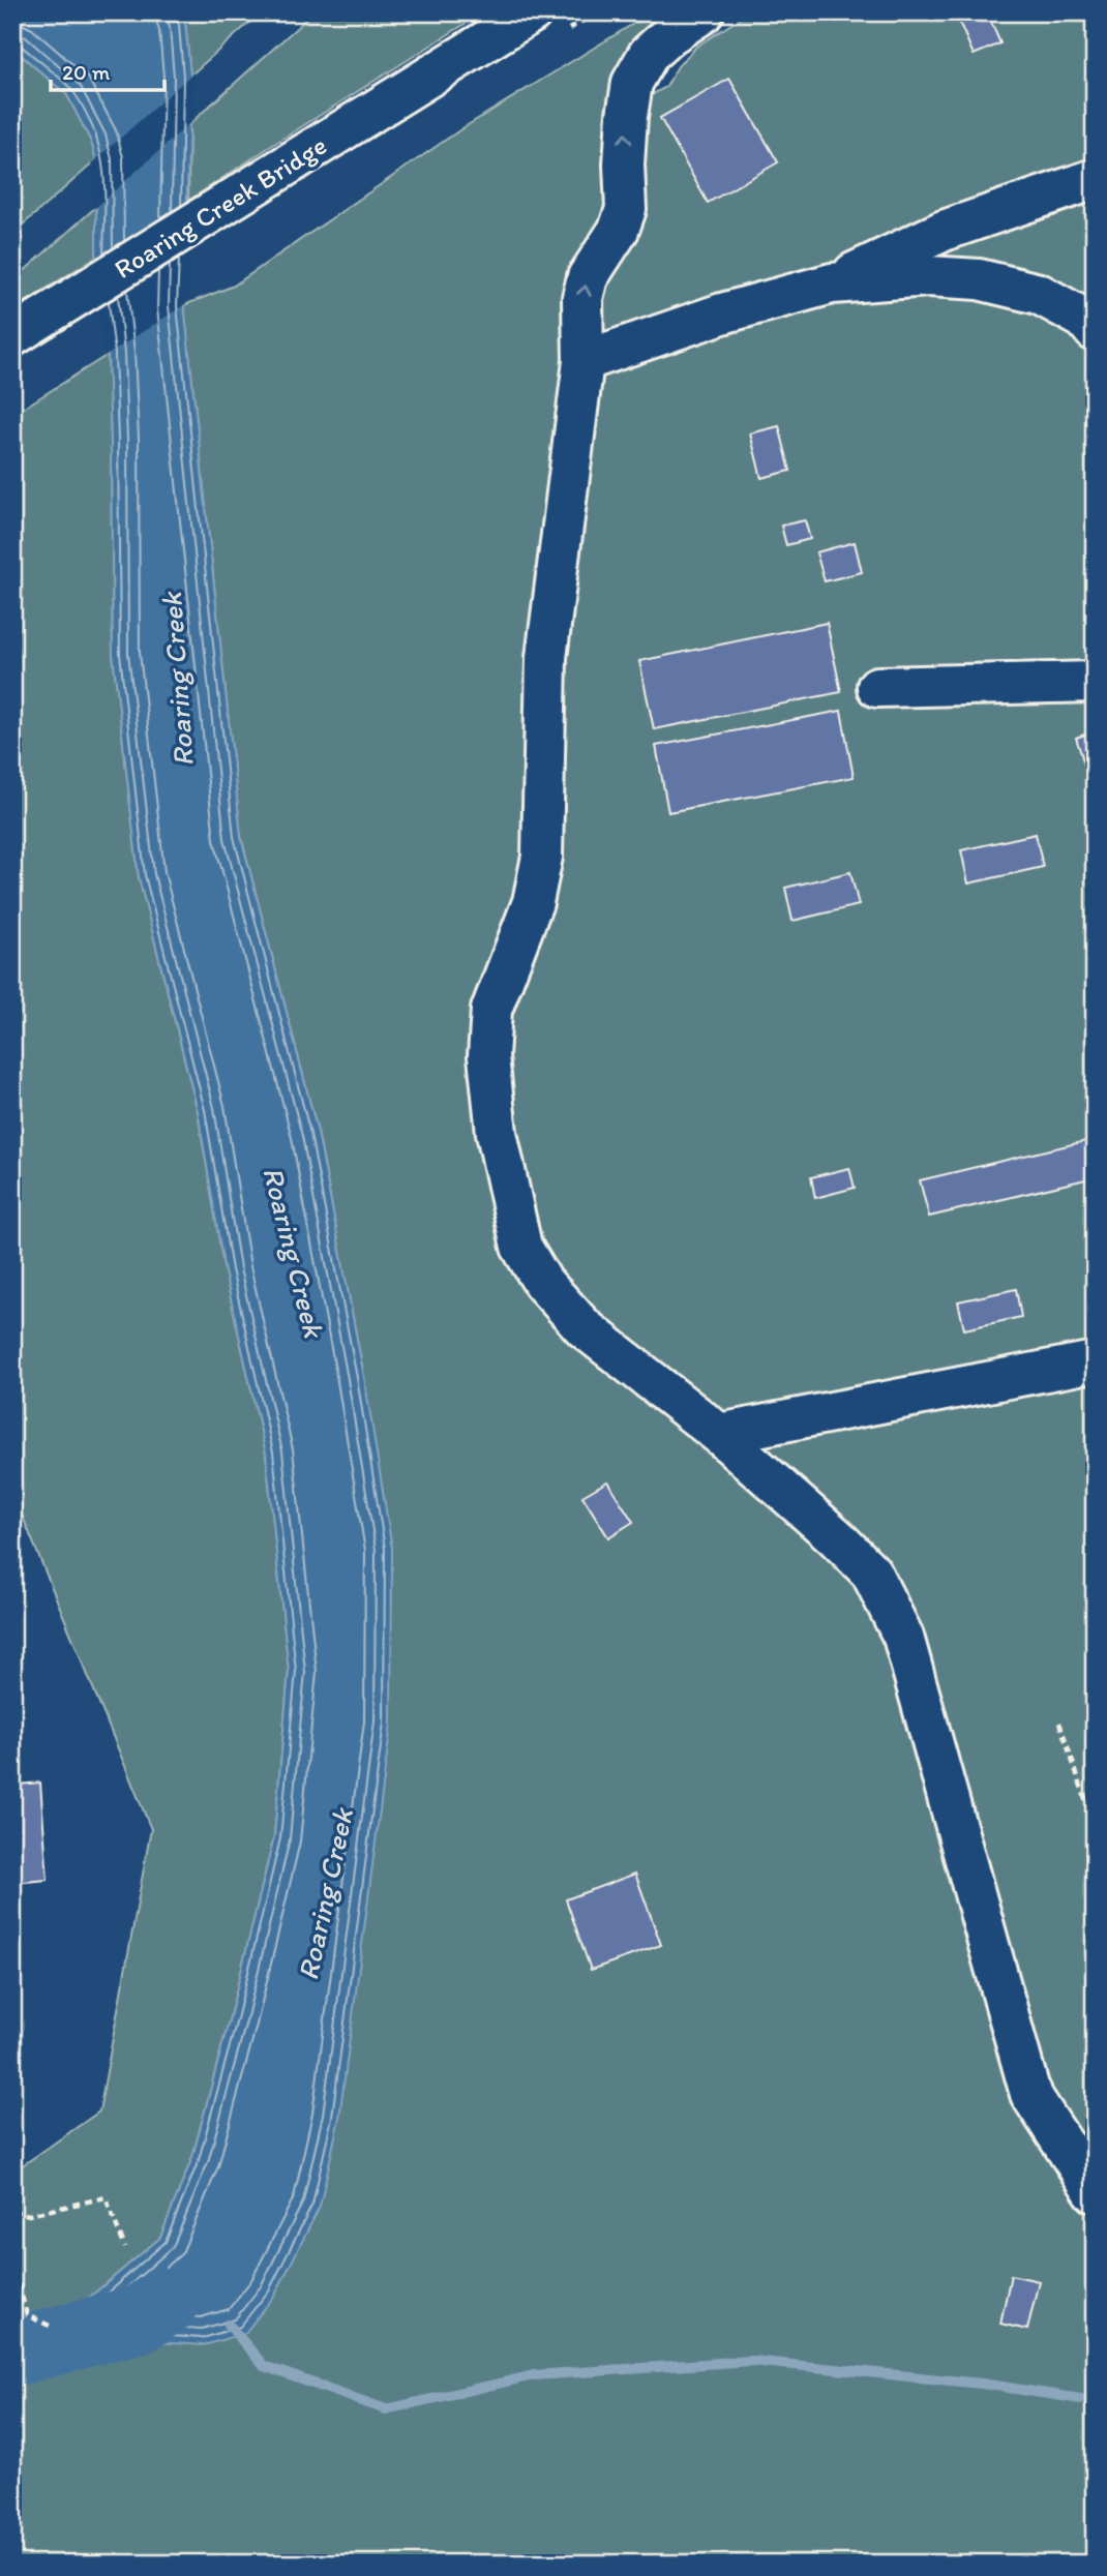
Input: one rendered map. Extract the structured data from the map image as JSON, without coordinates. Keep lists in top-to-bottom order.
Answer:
{
  "streets": {
    "main road": ["Roaring Creek Bridge"]
  },
  "water": ["Roaring Creek"],
  "scale_bar": "20 m"
}
